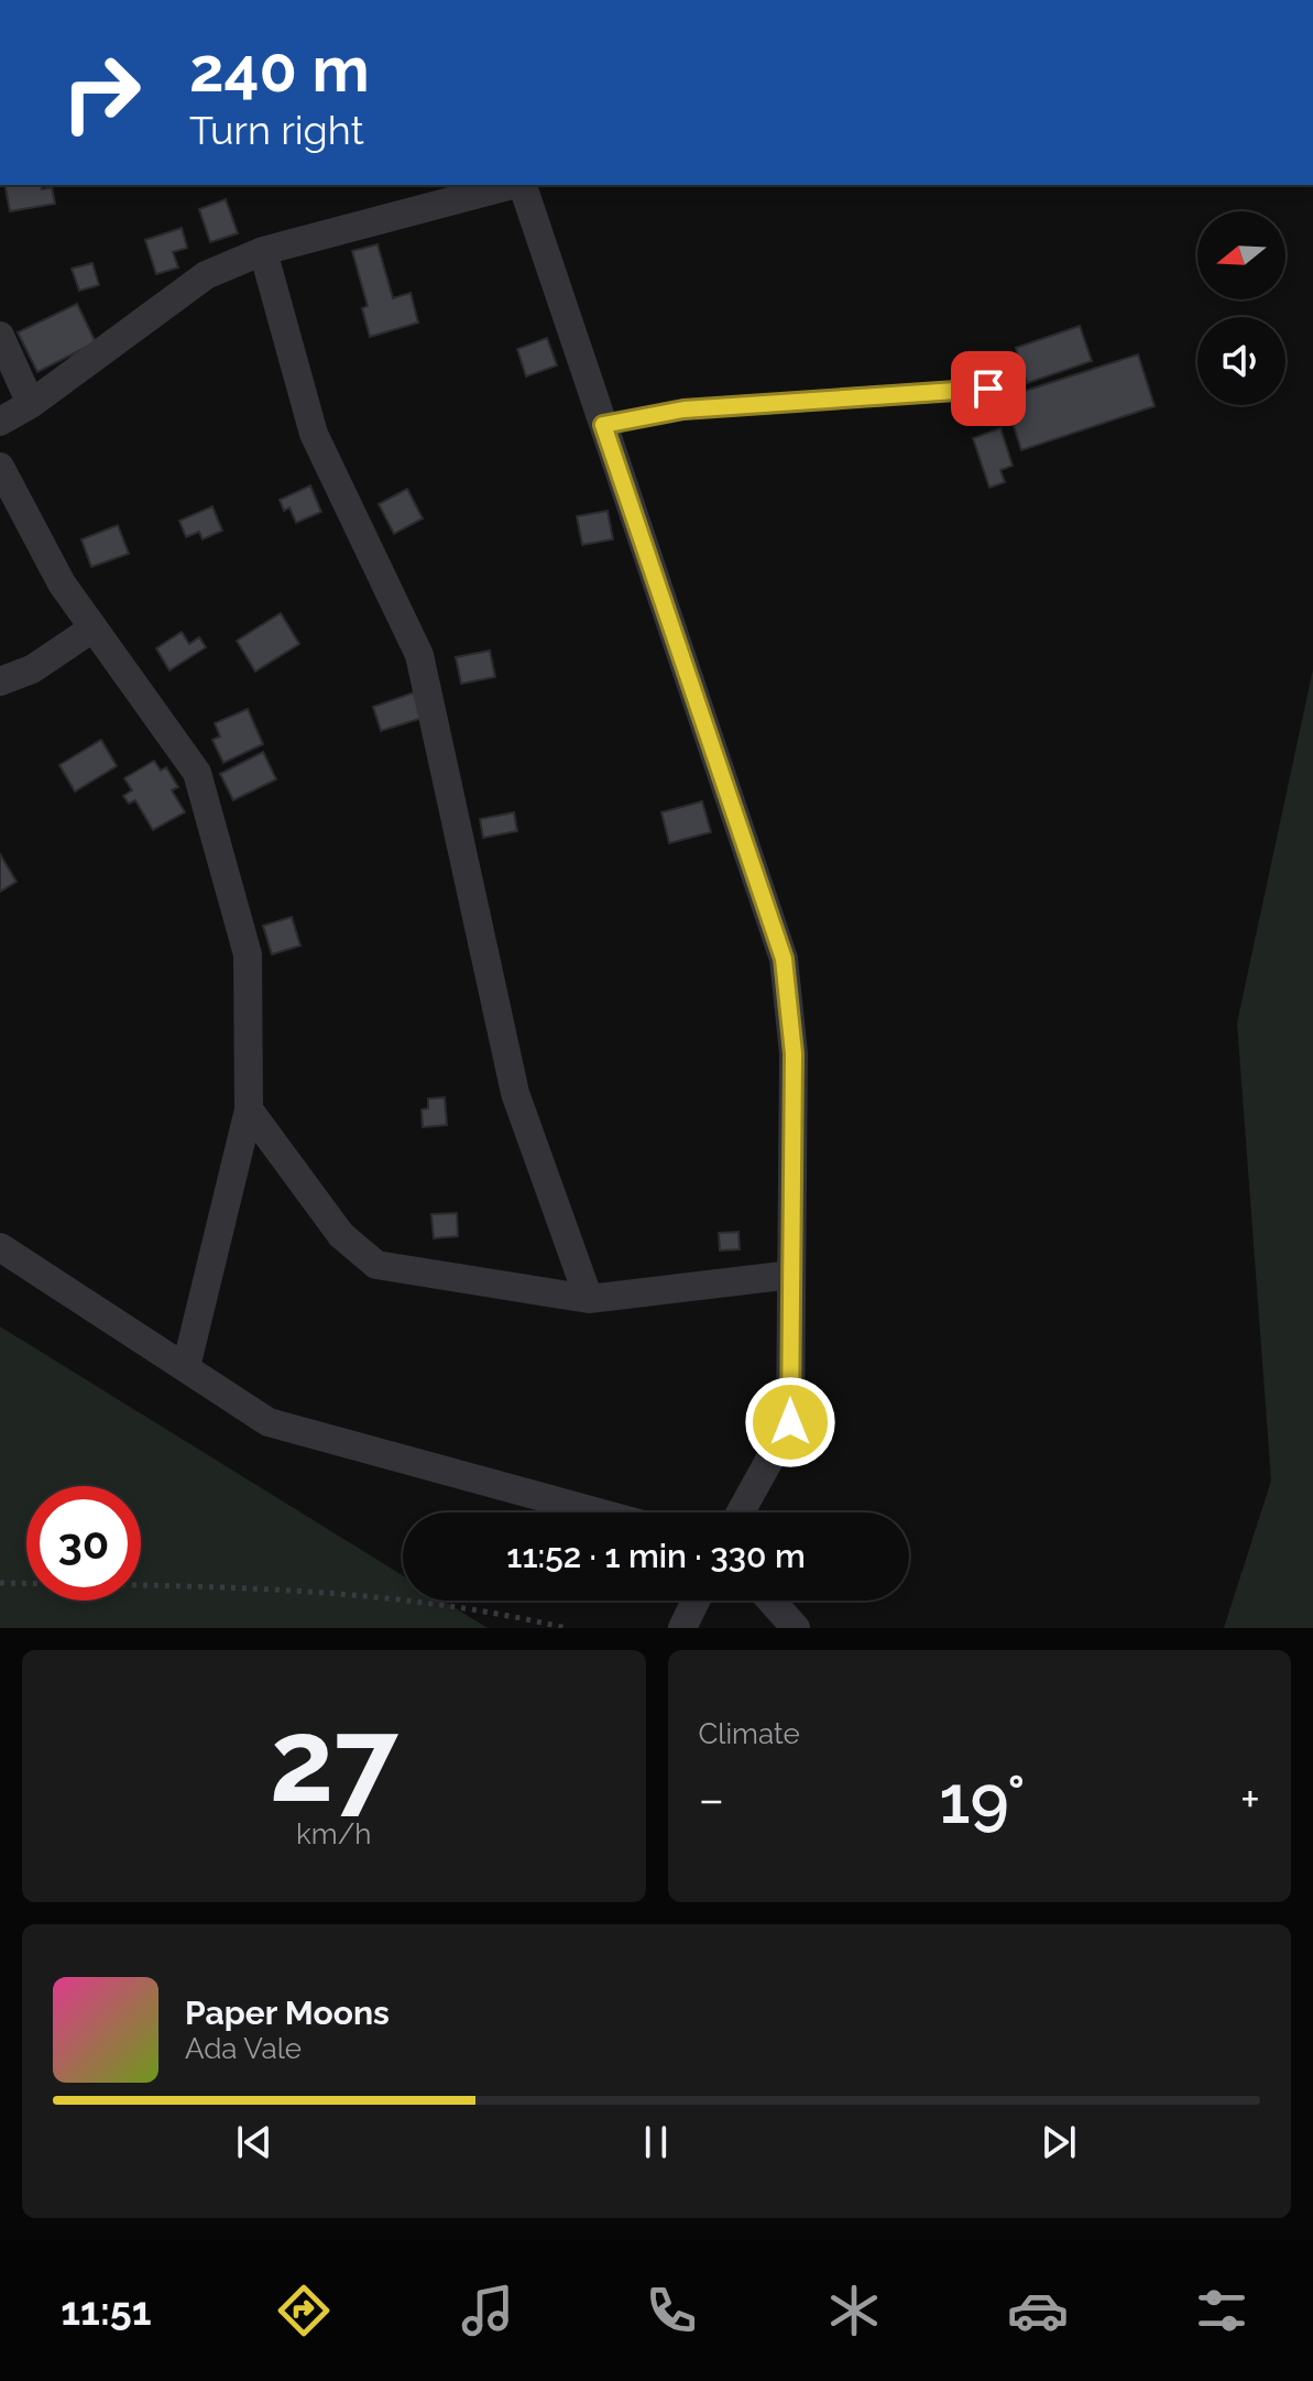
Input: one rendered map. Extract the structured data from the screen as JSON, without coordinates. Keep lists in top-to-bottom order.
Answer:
{
  "north": "left",
  "page": {
    "turn": ["240 m", "Turn right"],
    "limit": "30",
    "trip": "11:52 · 1 min · 330 m",
    "tile": [
      ["27", "km/h"],
      "Climate"
    ],
    "heat": ["−", "19°", "+"],
    "song": ["Paper Moons", "Ada Vale"],
    "tabs": "11:51"
  }
}
